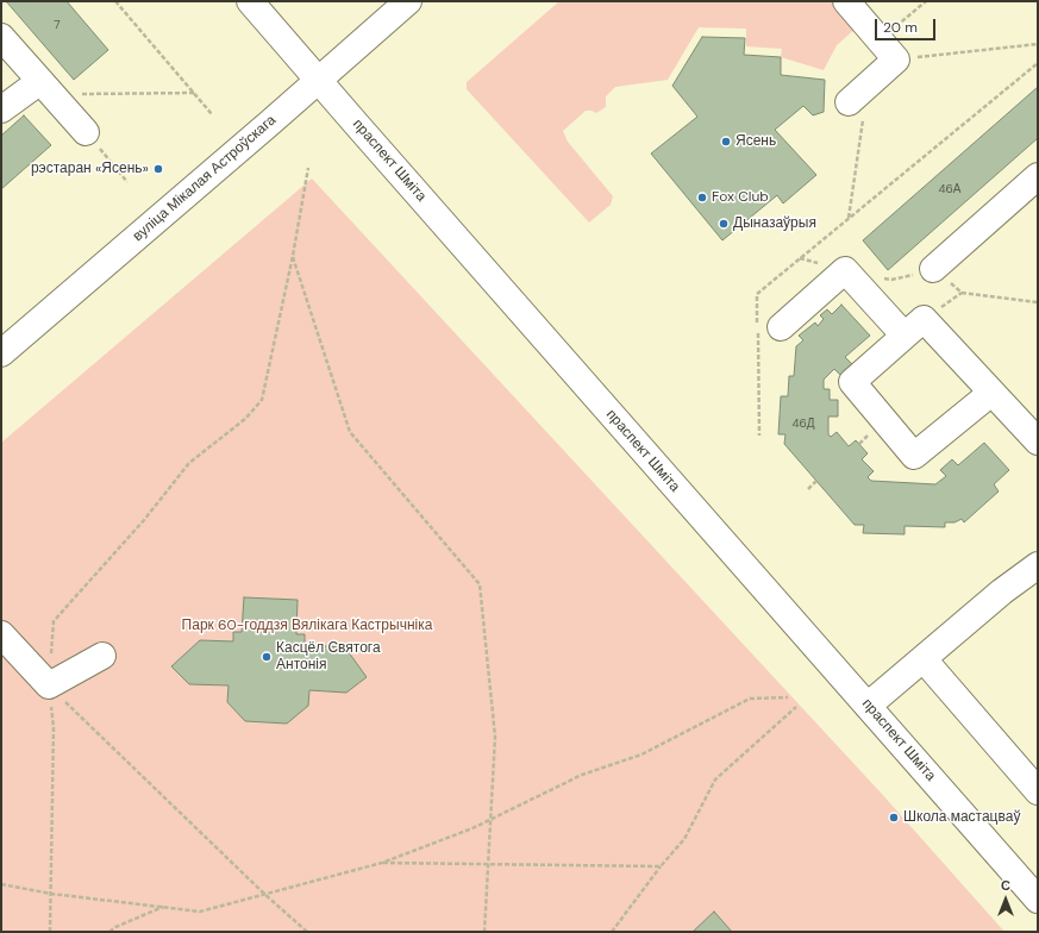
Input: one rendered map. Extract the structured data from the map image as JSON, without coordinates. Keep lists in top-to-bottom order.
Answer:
{
  "streets": {
    "main road": ["праспект Шміта", "вуліца Мікалая Астроўскага"]
  },
  "crossings": [
    ["праспект Шміта", "вуліца Мікалая Астроўскага"]
  ],
  "parks": ["Парк 60-годдзя Вялікага Кастрычніка"],
  "places": [
    "Ясень",
    "рэстаран «Ясень»",
    "Fox Club",
    "Дыназаўрыя",
    "Касцёл Святога Антонія",
    "Школа мастацваў"
  ],
  "house_numbers": ["7", "46А", "46Д"],
  "scale_bar": "20 m",
  "north": "top"
}
